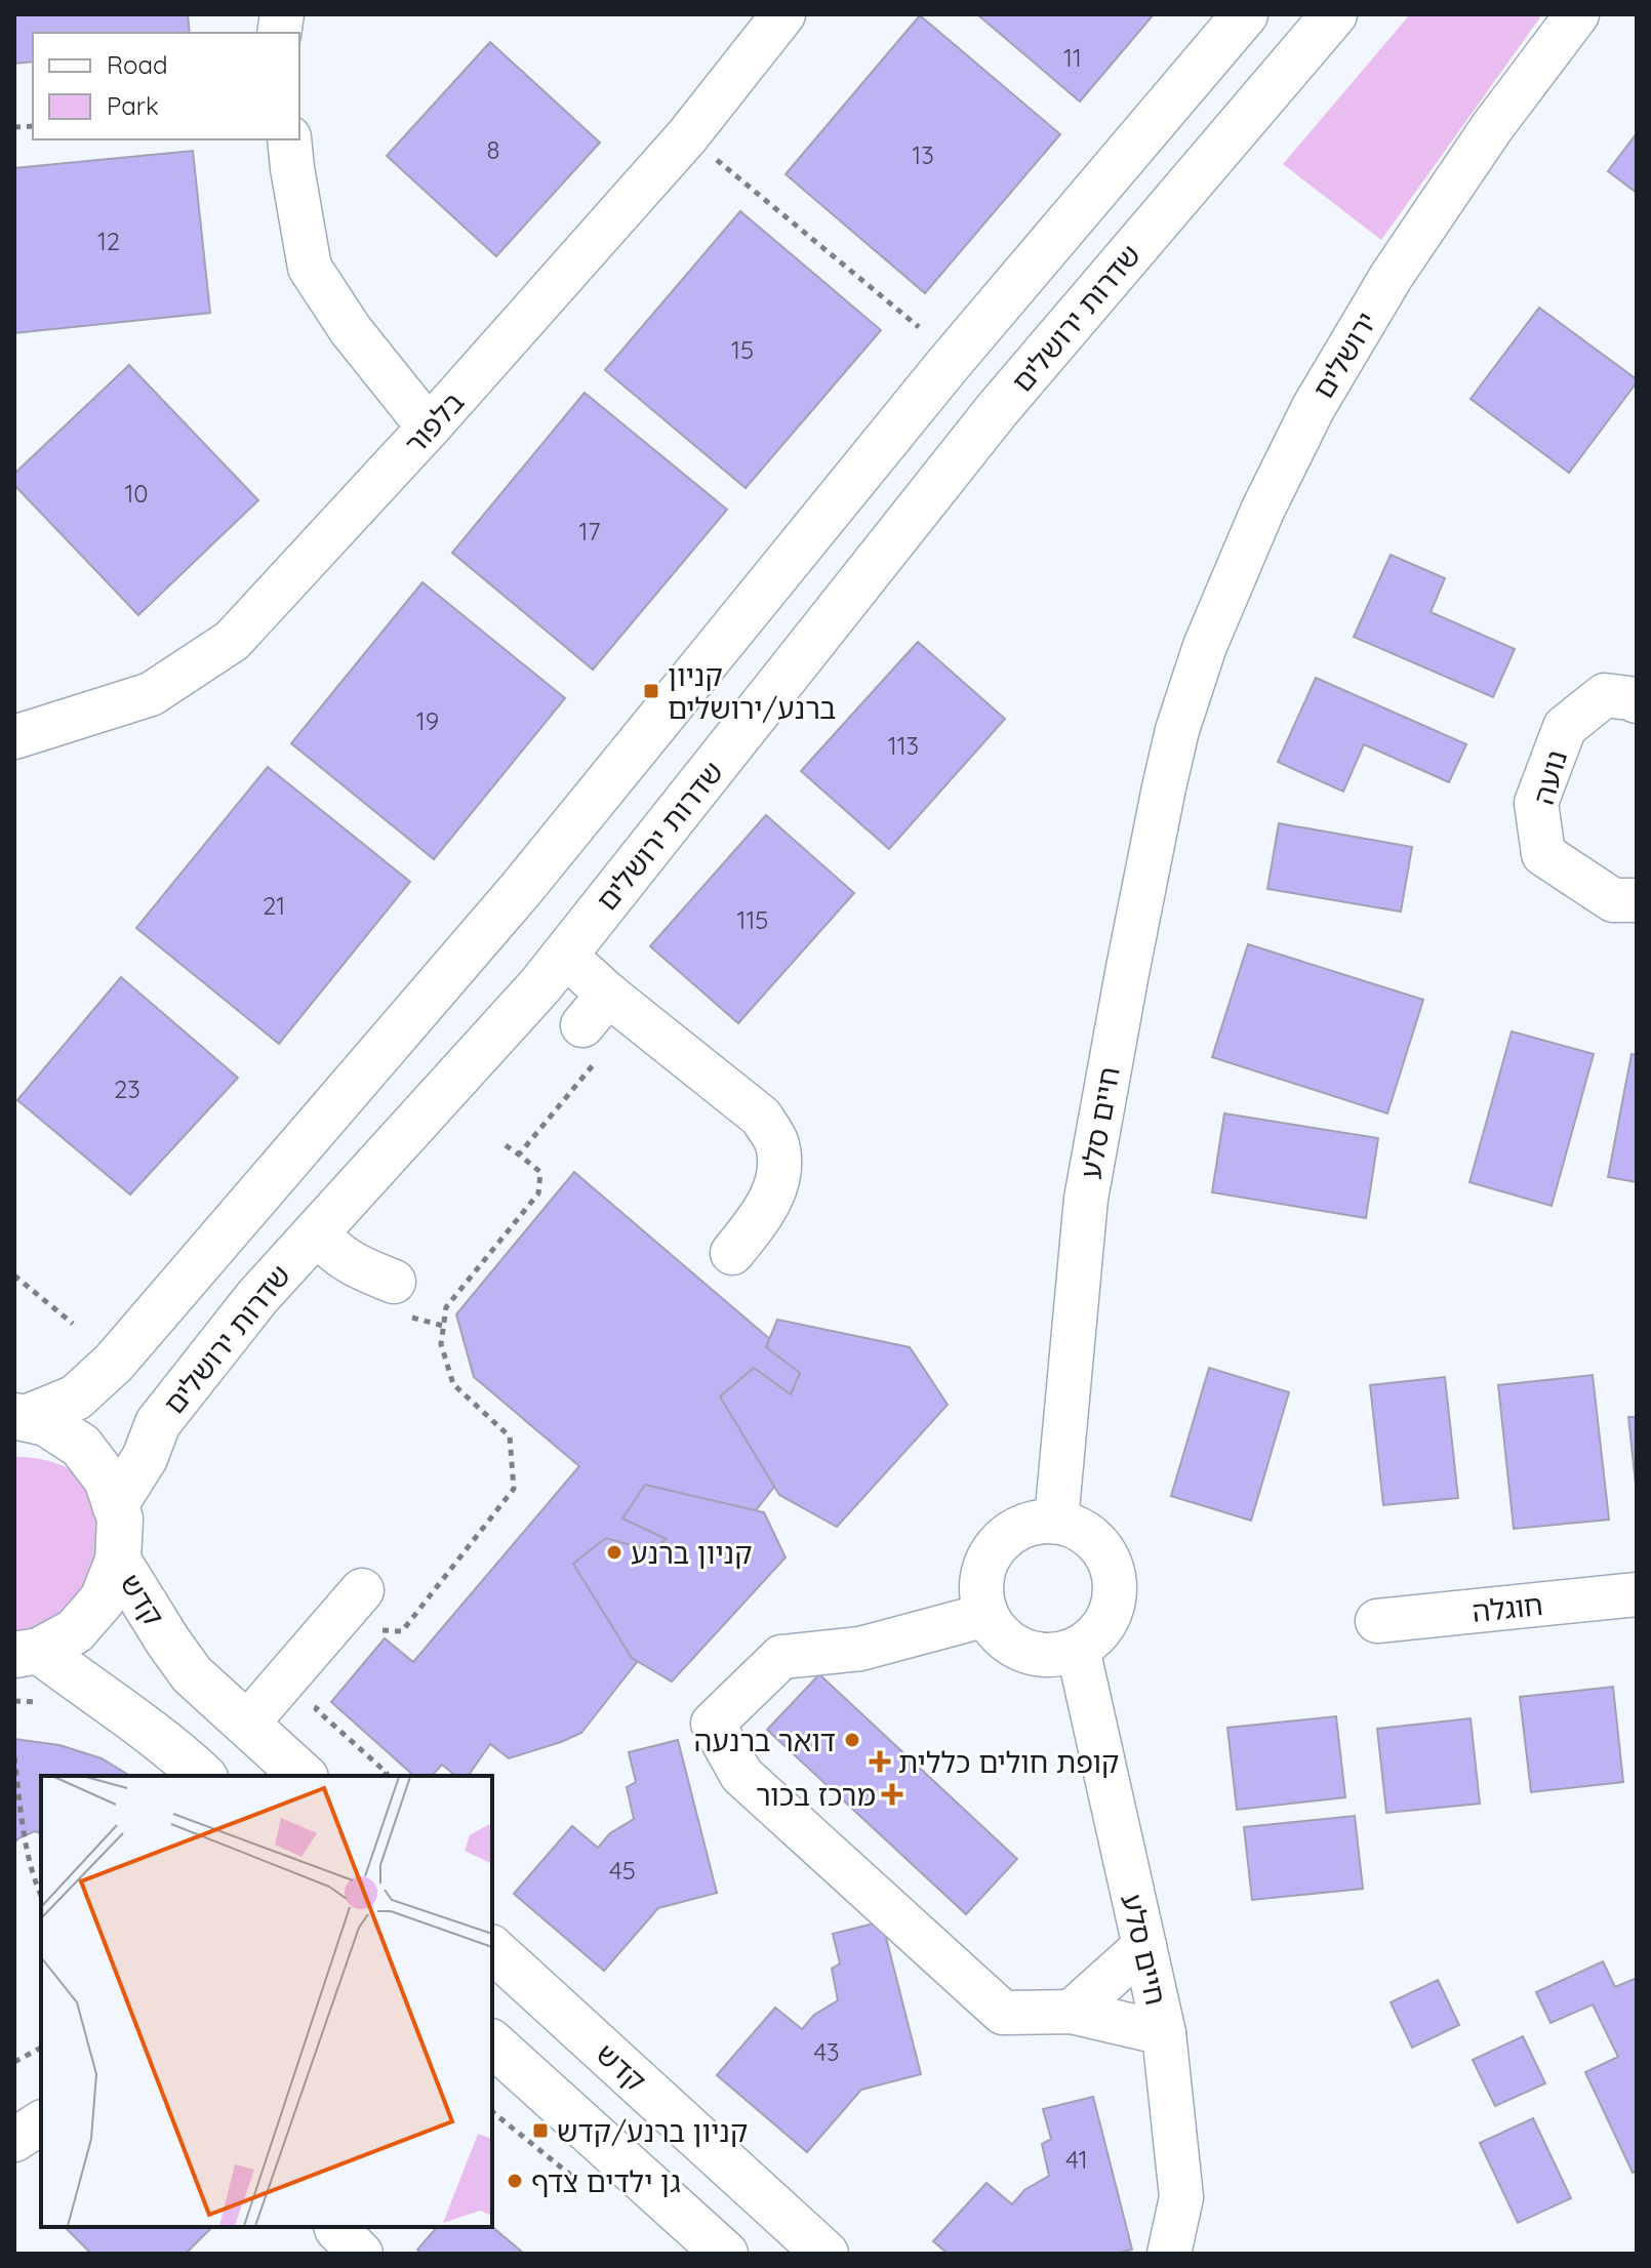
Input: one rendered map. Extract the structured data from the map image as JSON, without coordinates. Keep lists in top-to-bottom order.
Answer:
{
  "streets": {
    "main road": ["שדרות ירושלים", "קדש"],
    "street": [
      "ירושלים",
      "בלפור",
      "נועה",
      "חיים סלע",
      "חוגלה"
    ]
  },
  "crossings": [
    ["ירושלים", "חיים סלע"]
  ],
  "places": {
    "transit": ["קניון ברנע/ירושלים", "קניון ברנע/קדש"],
    "other": ["קניון ברנע", "דואר ברנעה", "גן ילדים צדף"],
    "health": ["קופת חולים כללית", "מרכז בכור"]
  },
  "house_numbers": [
    "11",
    "8",
    "13",
    "12",
    "15",
    "10",
    "17",
    "19",
    "113",
    "21",
    "115",
    "23",
    "45",
    "43",
    "41"
  ],
  "legend": ["Road", "Park"]
}
